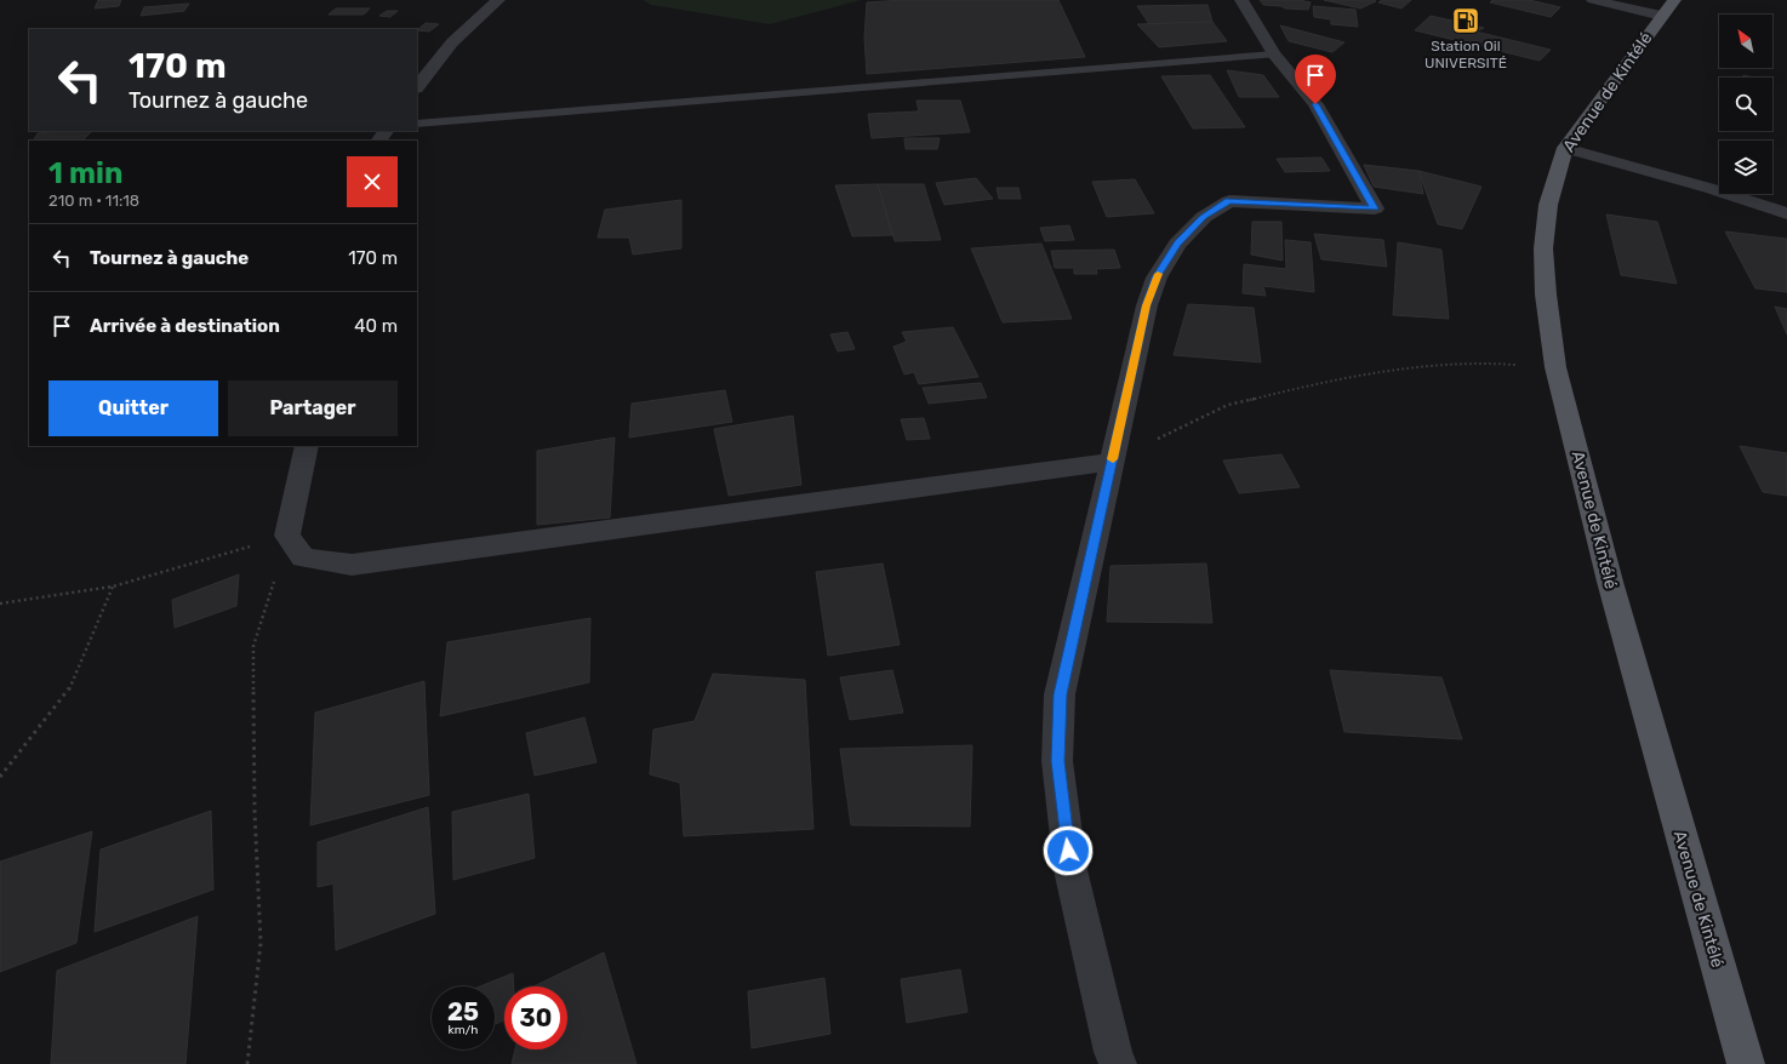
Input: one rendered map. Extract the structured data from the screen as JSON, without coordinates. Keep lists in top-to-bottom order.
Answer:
{
  "streets": {
    "main road": ["Avenue de Kintélé"]
  },
  "places": {
    "fuel station": ["Station Oil UNIVERSITÉ"]
  },
  "north": "top left",
  "page": {
    "turn": ["170 m", "Tournez à gauche"],
    "heading": ["1 min", "210 m · 11:18"],
    "list": [
      {
        "name": "Tournez à gauche",
        "value": "170 m"
      },
      {
        "name": "Arrivée à destination",
        "value": "40 m"
      }
    ],
    "buttons": ["Quitter", "Partager"],
    "speed": "25 km/h",
    "limit": "30"
  }
}
